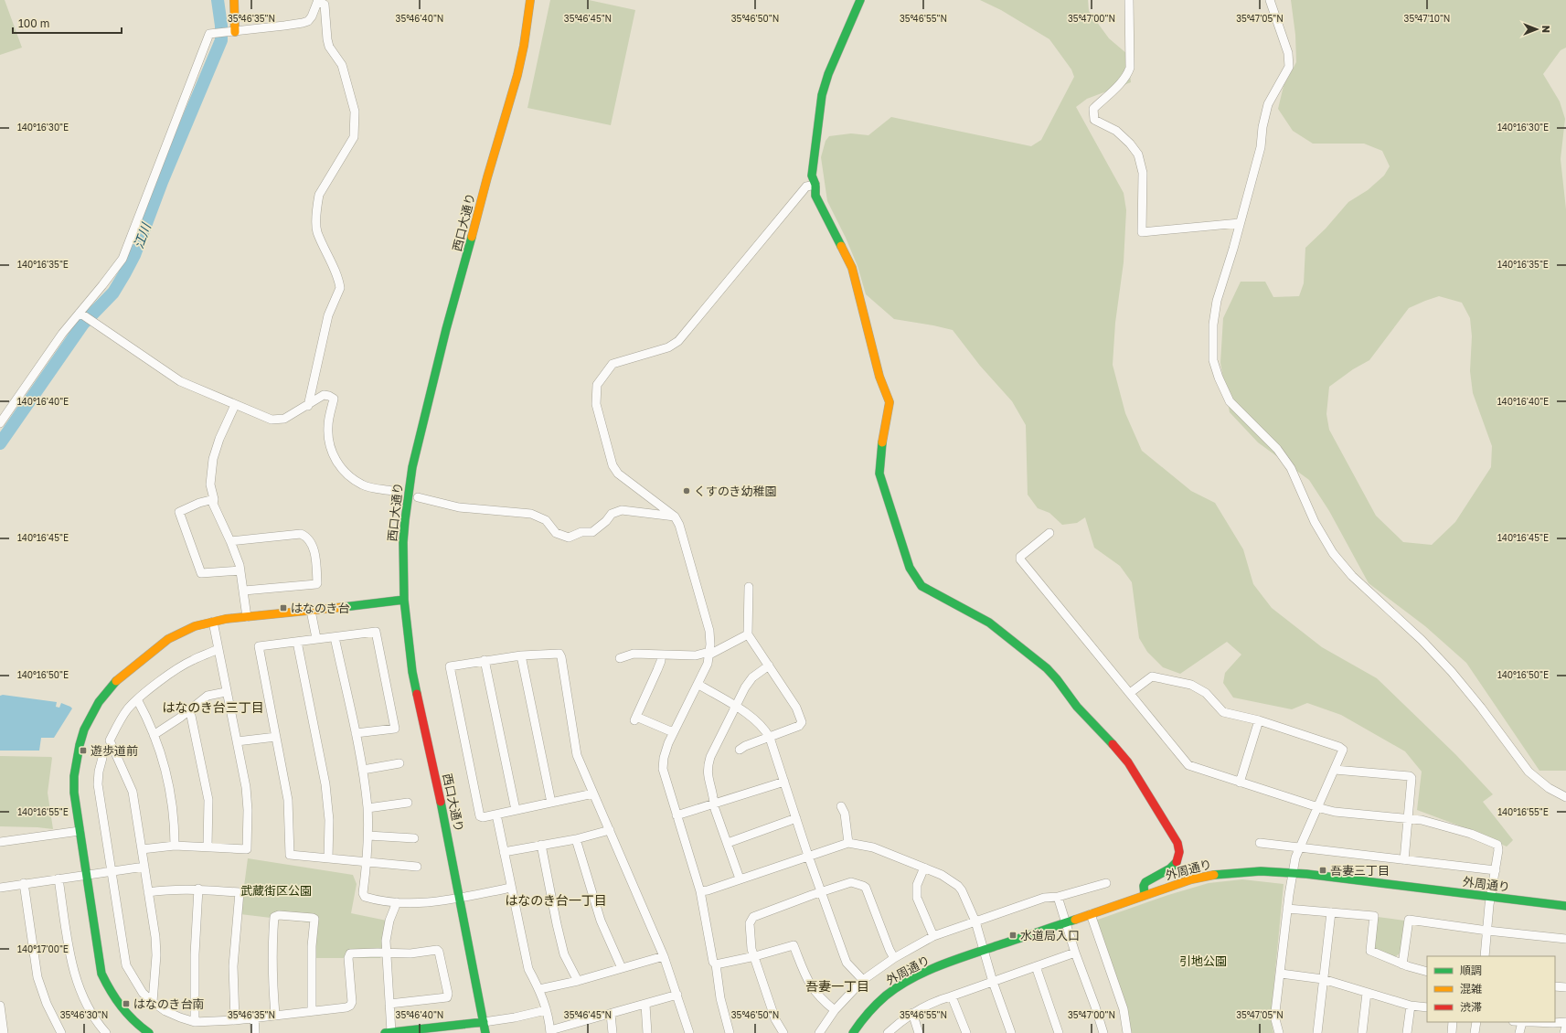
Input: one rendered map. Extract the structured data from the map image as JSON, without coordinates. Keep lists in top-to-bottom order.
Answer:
{
  "streets": {
    "street": ["西口大通り", "外周通り"]
  },
  "districts": ["はなのき台三丁目", "はなのき台一丁目", "吾妻一丁目"],
  "water": ["江川"],
  "parks": ["武蔵街区公園", "引地公園"],
  "places": {
    "other": ["くすのき幼稚園"],
    "transit": [
      "はなのき台",
      "遊歩道前",
      "吾妻三丁目",
      "水道局入口",
      "はなのき台南"
    ]
  },
  "legend": ["順調", "混雑", "渋滞"],
  "scale_bar": "100 m",
  "north": "right",
  "coordinates": [
    "35°46'35\"N",
    "35°46'40\"N",
    "35°46'45\"N",
    "35°46'50\"N",
    "35°46'55\"N",
    "35°47'00\"N",
    "35°47'05\"N",
    "35°47'10\"N",
    "140°16'30\"E",
    "140°16'35\"E",
    "140°16'40\"E",
    "140°16'45\"E",
    "140°16'50\"E",
    "140°16'55\"E",
    "140°17'00\"E",
    "35°46'30\"N"
  ]
}
